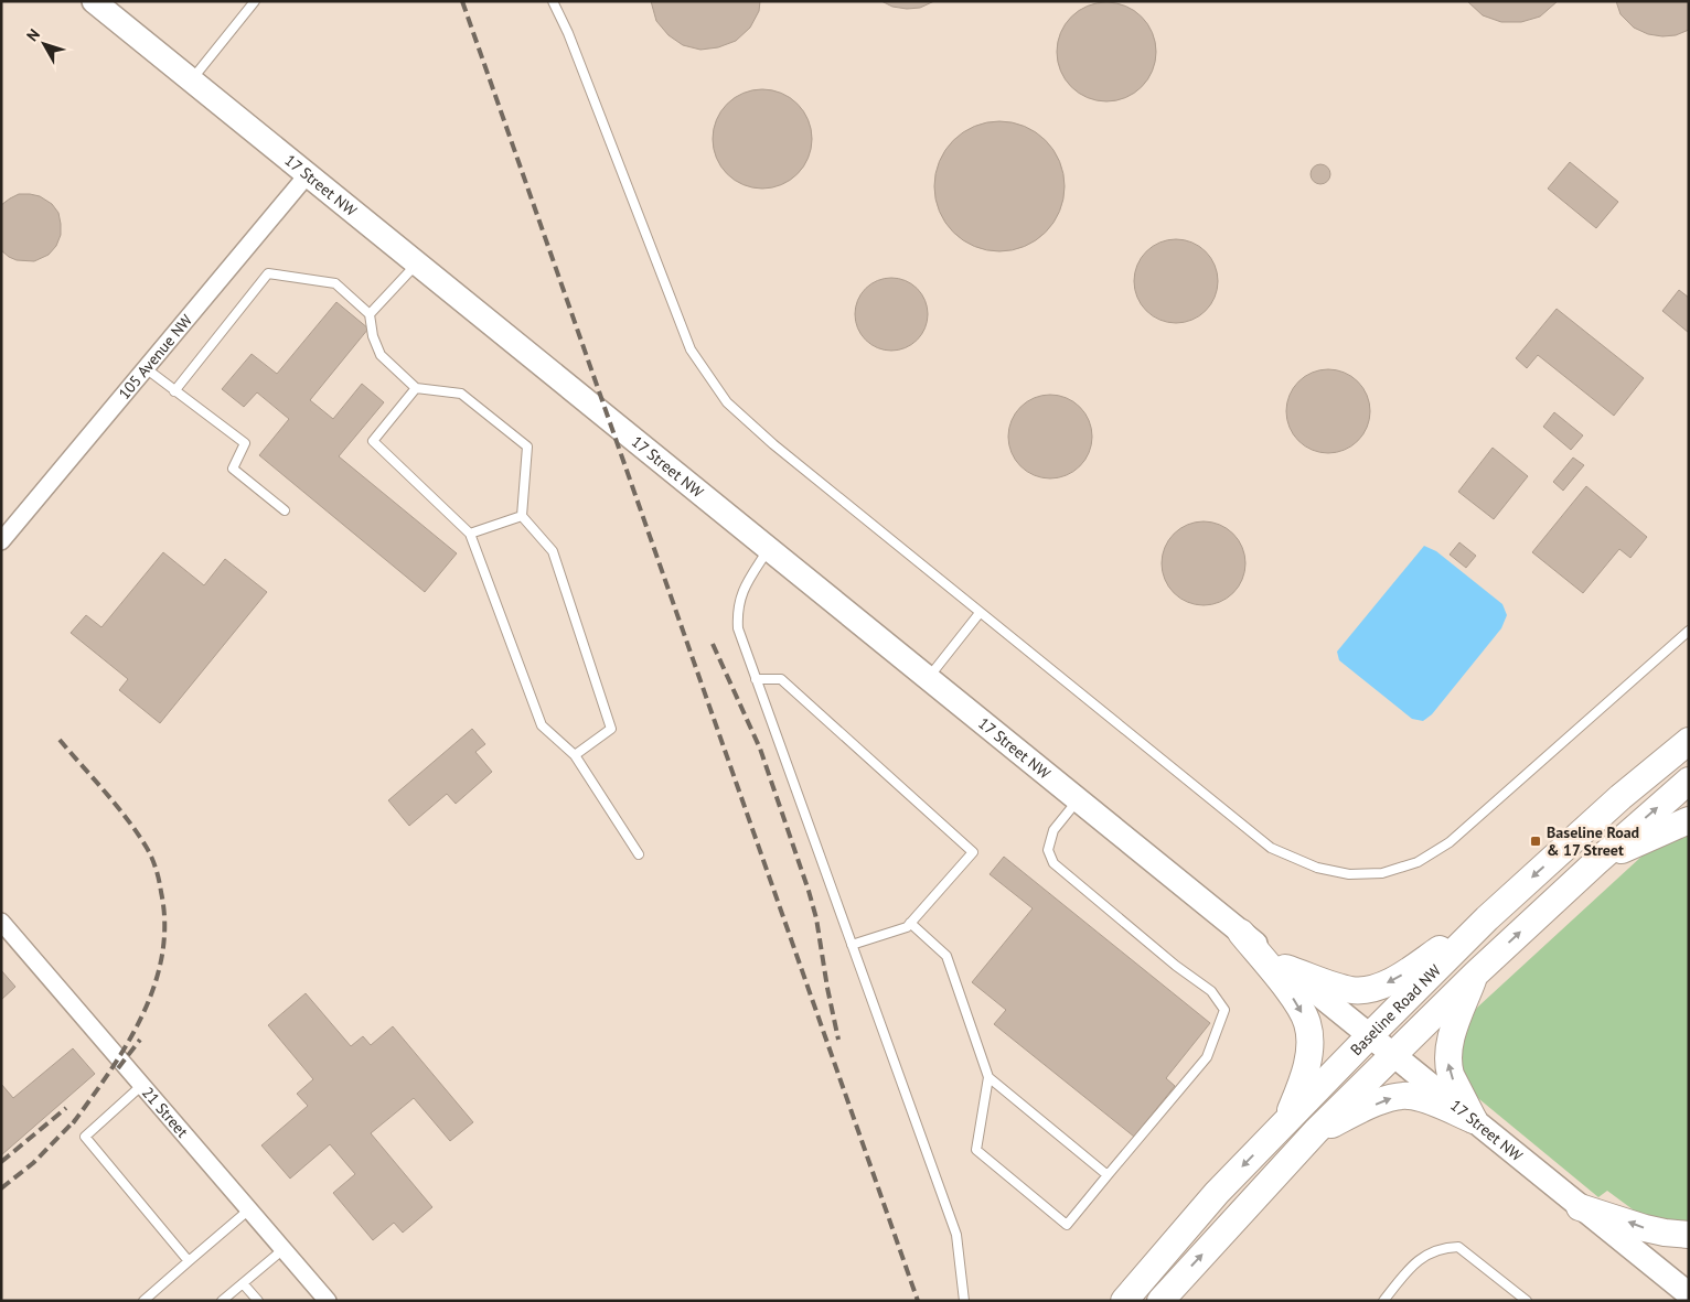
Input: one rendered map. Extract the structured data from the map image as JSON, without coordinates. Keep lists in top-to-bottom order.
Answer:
{
  "streets": {
    "main road": ["17 Street NW", "Baseline Road NW"],
    "street": ["105 Avenue NW", "21 Street"]
  },
  "crossings": [
    ["17 Street NW", "105 Avenue NW"],
    ["17 Street NW", "Baseline Road NW"]
  ],
  "places": {
    "transit": ["Baseline Road & 17 Street"]
  },
  "north": "top left"
}
